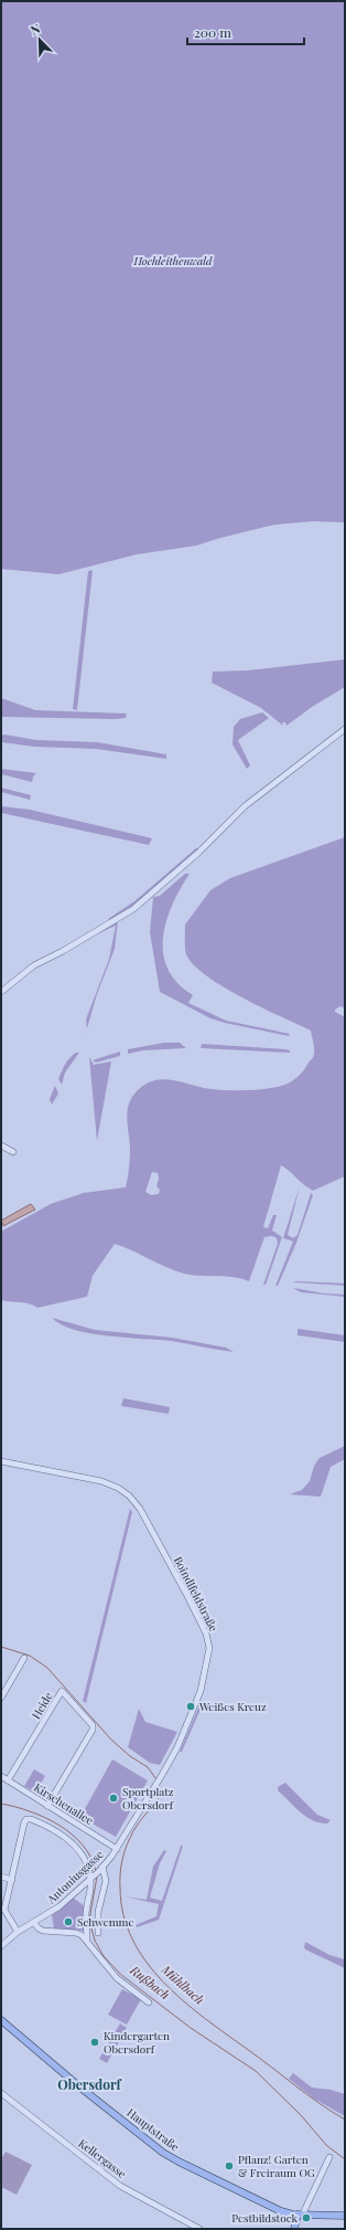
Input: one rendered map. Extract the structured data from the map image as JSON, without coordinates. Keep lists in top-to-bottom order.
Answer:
{
  "streets": {
    "main road": ["Hauptstraße"],
    "street": [
      "Boindlfeldstraße",
      "Heide",
      "Kirschenallee",
      "Antoniusgasse",
      "Kellergasse"
    ]
  },
  "crossings": [
    ["Boindlfeldstraße", "Kirschenallee"],
    ["Boindlfeldstraße", "Antoniusgasse"],
    ["Heide", "Kirschenallee"],
    ["Kirschenallee", "Antoniusgasse"]
  ],
  "districts": ["Obersdorf"],
  "water": ["Rußbach", "Mühlbach"],
  "parks": ["Hochleithenwald"],
  "places": [
    "Weißes Kreuz",
    "Sportplatz Obersdorf",
    "Schwemme",
    "Kindergarten Obersdorf",
    "Pflanz! Garten & Freiraum OG",
    "Pestbildstock"
  ],
  "scale_bar": "200 m",
  "north": "top left"
}
